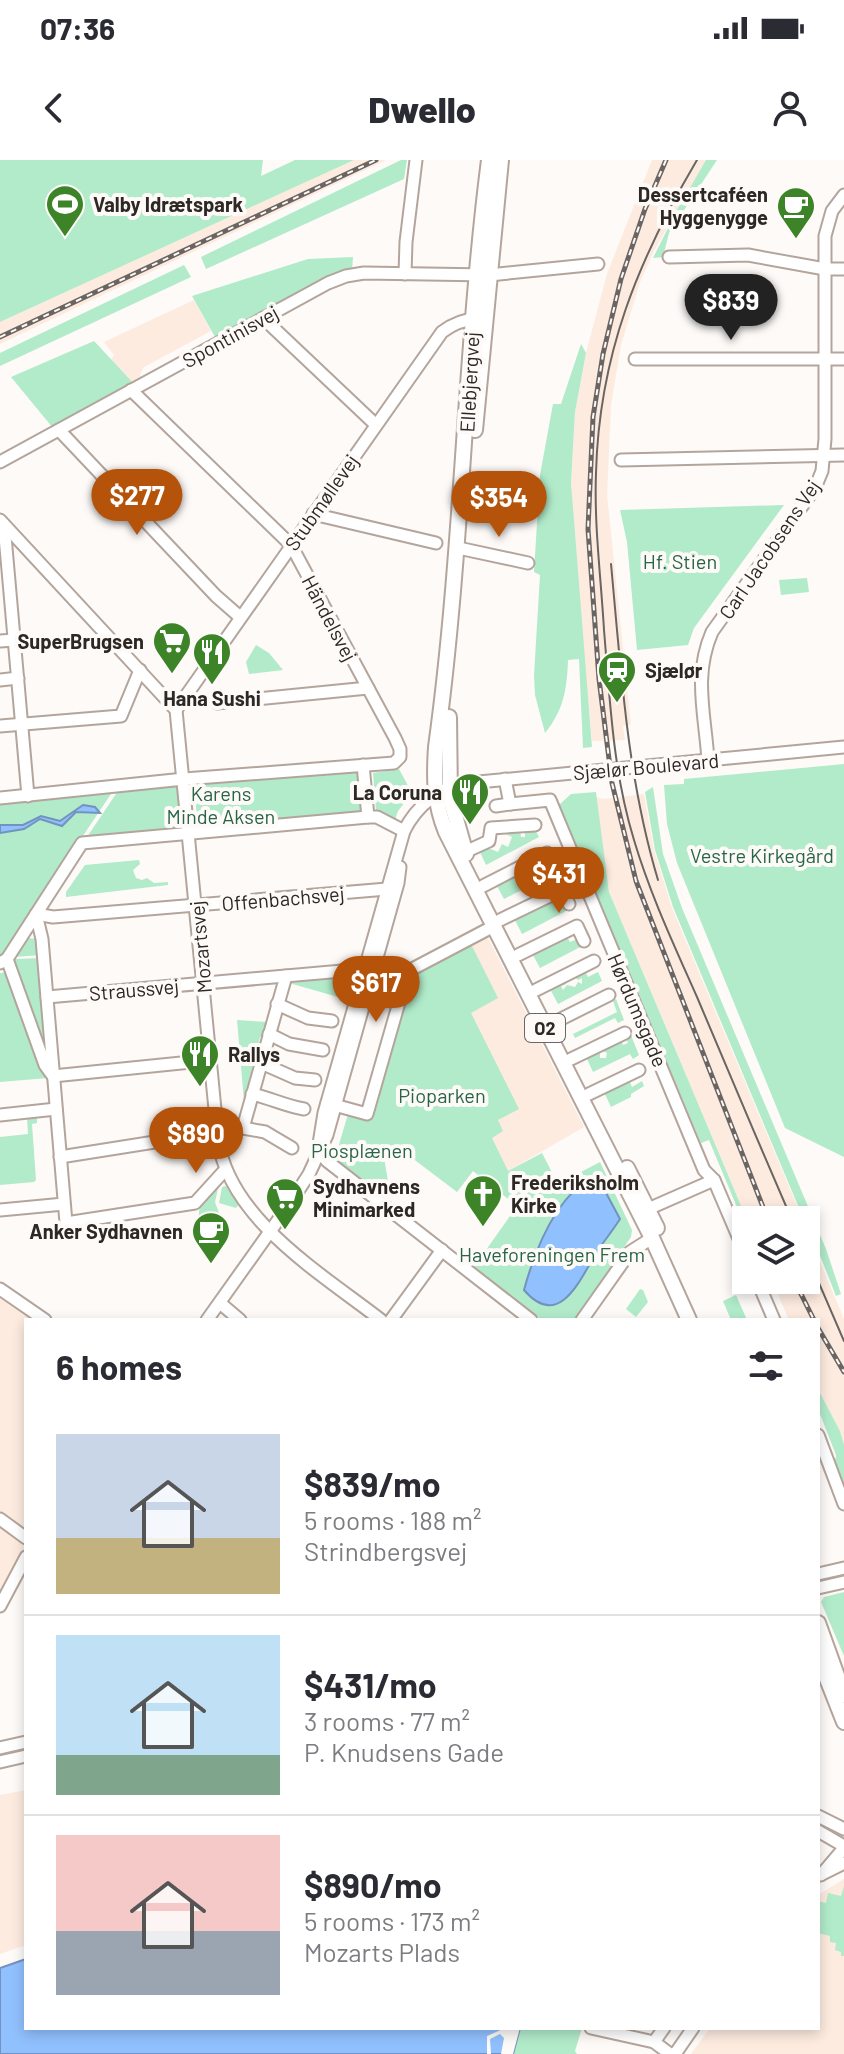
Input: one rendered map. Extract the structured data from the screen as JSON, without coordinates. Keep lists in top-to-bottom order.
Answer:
{
  "streets": {
    "main road": ["Ellebjergvej", "O2"],
    "street": [
      "Spontinisvej",
      "Stubmøllevej",
      "Carl Jacobsens Vej",
      "Händelsvej",
      "Sjælør Boulevard",
      "Offenbachsvej",
      "Mozartsvej",
      "Straussvej",
      "Hørdumsgade"
    ]
  },
  "crossings": [
    ["Spontinisvej", "Ellebjergvej"],
    ["Spontinisvej", "Händelsvej"],
    ["Ellebjergvej", "Stubmøllevej"],
    ["Ellebjergvej", "Sjælør Boulevard"],
    ["Ellebjergvej", "O2"],
    ["Stubmøllevej", "Händelsvej"],
    ["Stubmøllevej", "Mozartsvej"],
    ["Carl Jacobsens Vej", "Sjælør Boulevard"],
    ["Sjælør Boulevard", "O2"],
    ["Offenbachsvej", "Mozartsvej"],
    ["Mozartsvej", "Straussvej"]
  ],
  "parks": [
    "Hf. Stien",
    "Karens Minde Aksen",
    "Vestre Kirkegård",
    "Pioparken",
    "Piosplænen",
    "Haveforeningen Frem"
  ],
  "places": {
    "sports": ["Valby Idrætspark"],
    "cafe": ["Dessertcaféen Hyggenygge", "Anker Sydhavnen"],
    "supermarket": ["SuperBrugsen", "Sydhavnens Minimarked"],
    "restaurant": ["Hana Sushi", "La Coruna", "Rallys"],
    "station": ["Sjælør"],
    "church": ["Frederiksholm Kirke"]
  },
  "page": {
    "status": "07:36",
    "header": "Dwello",
    "price": [
      "$839",
      "$277",
      "$354",
      "$431",
      "$617",
      "$890"
    ],
    "heading": "6 homes",
    "list": [
      {
        "name": "$839/mo",
        "note": "5 rooms · 188 m² · Strindbergsvej"
      },
      {
        "name": "$431/mo",
        "note": "3 rooms · 77 m² · P. Knudsens Gade"
      },
      {
        "name": "$890/mo",
        "note": "5 rooms · 173 m² · Mozarts Plads"
      }
    ]
  }
}
